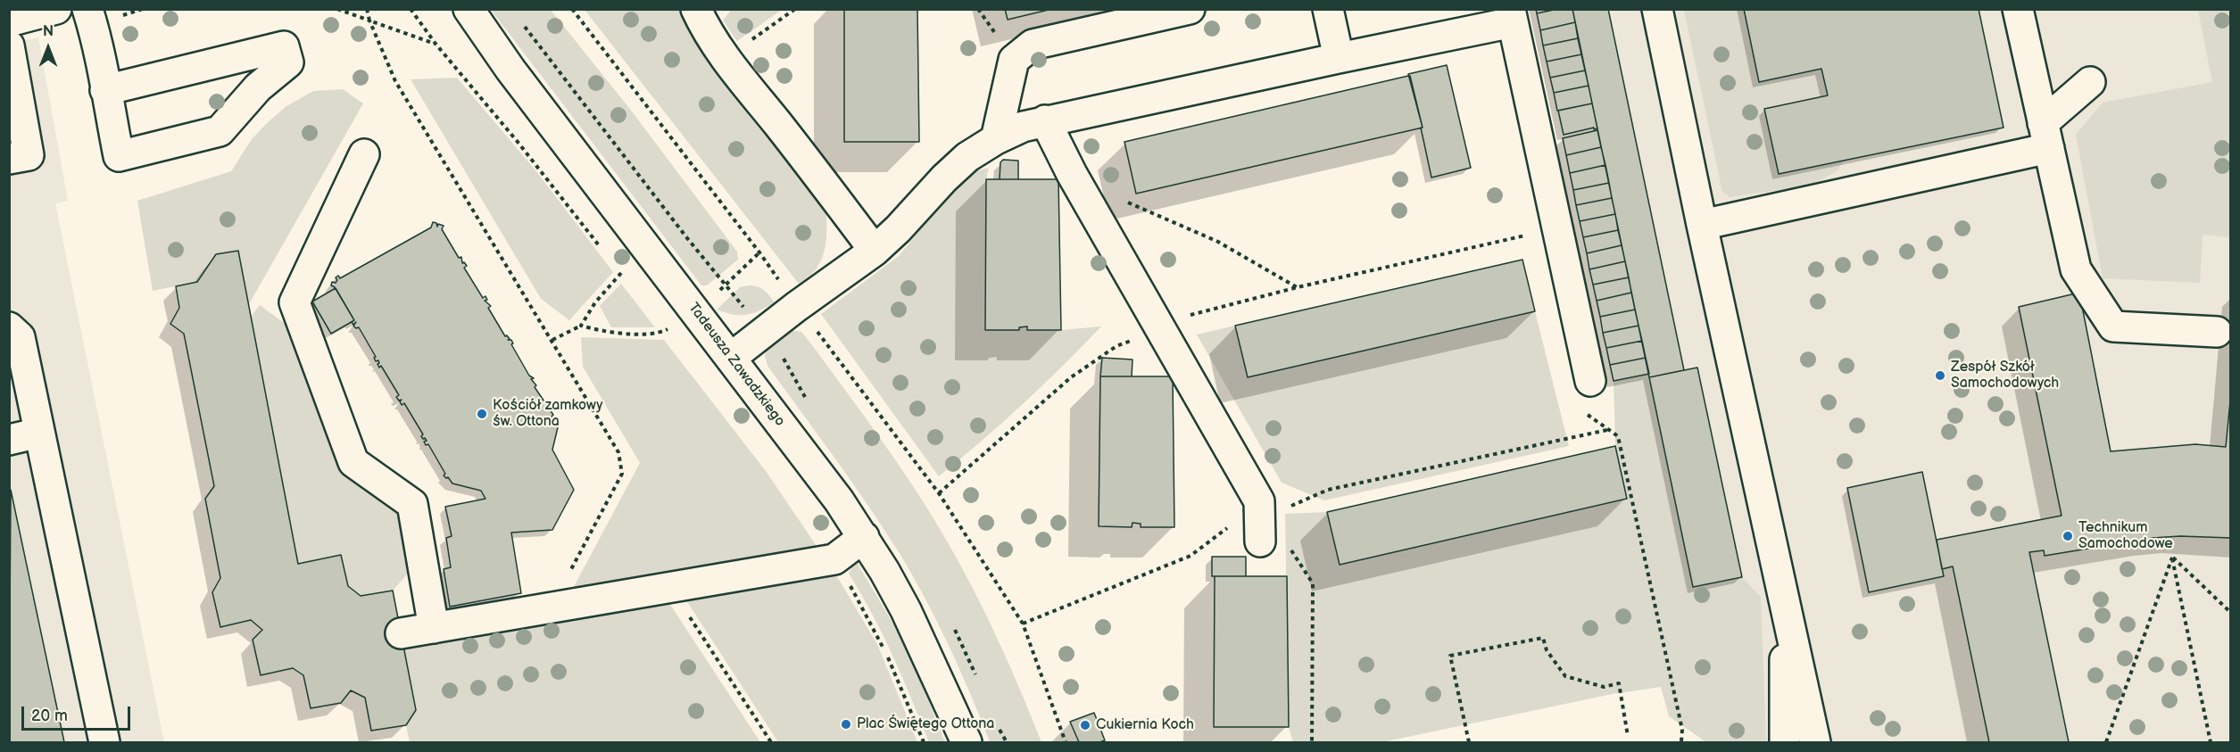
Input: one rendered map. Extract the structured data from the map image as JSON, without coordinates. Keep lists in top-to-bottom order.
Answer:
{
  "streets": {
    "street": ["Tadeusza Zawadzkiego"]
  },
  "places": [
    "Zespół Szkół Samochodowych",
    "Kościół zamkowy św. Ottona",
    "Technikum Samochodowe",
    "Plac Świętego Ottona",
    "Cukiernia Koch"
  ],
  "scale_bar": "20 m",
  "north": "top"
}
